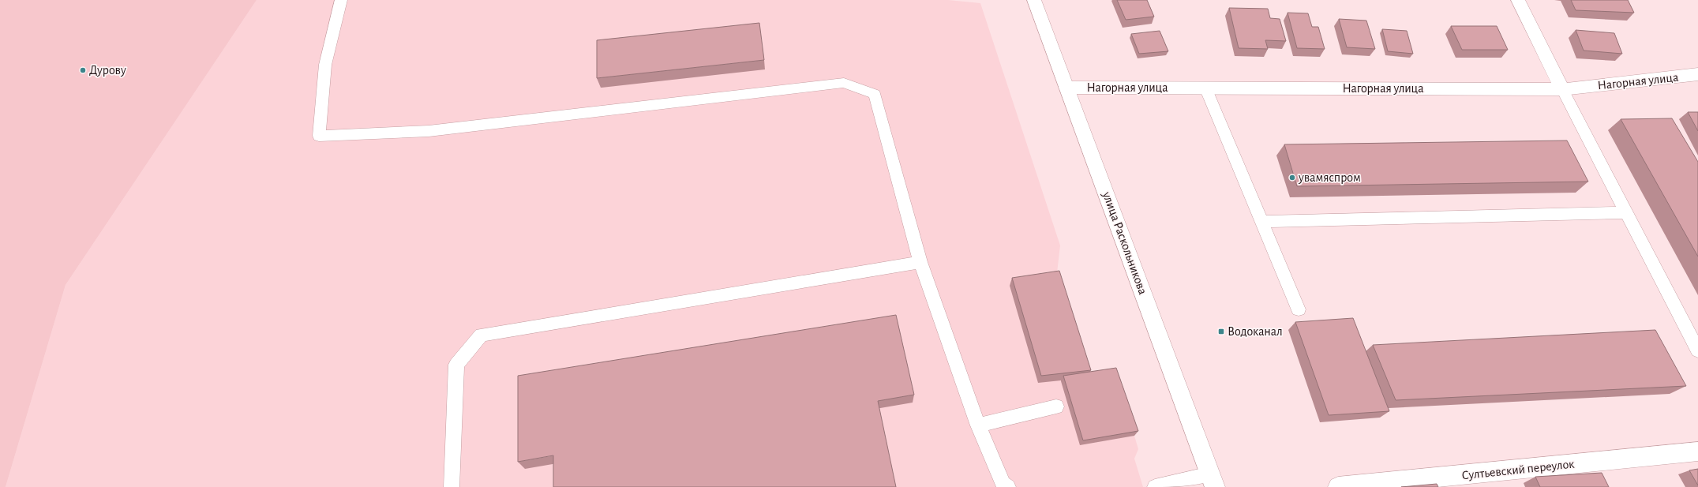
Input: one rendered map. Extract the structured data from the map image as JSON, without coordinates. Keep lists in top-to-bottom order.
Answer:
{
  "streets": {
    "street": ["Нагорная улица", "улица Раскольникова", "Султьевский переулок"]
  },
  "crossings": [
    ["Нагорная улица", "улица Раскольникова"]
  ],
  "places": {
    "other": ["Дурову", "увамяспром"],
    "transit": ["Водоканал"]
  }
}
